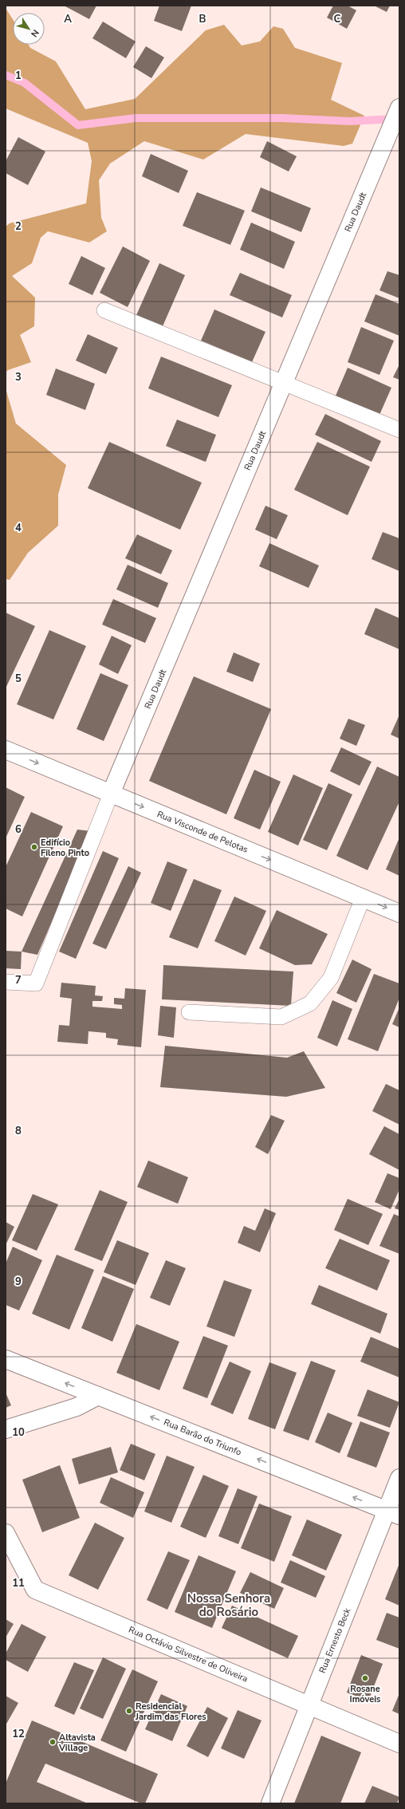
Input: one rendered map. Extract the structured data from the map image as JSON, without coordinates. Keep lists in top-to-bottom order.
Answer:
{
  "streets": {
    "street": [
      "Rua Daudt",
      "Rua Visconde de Pelotas",
      "Rua Barão do Triunfo",
      "Rua Ernesto Beck",
      "Rua Octávio Silvestre de Oliveira"
    ]
  },
  "crossings": [
    ["Rua Daudt", "Rua Visconde de Pelotas"],
    ["Rua Barão do Triunfo", "Rua Ernesto Beck"],
    ["Rua Ernesto Beck", "Rua Octávio Silvestre de Oliveira"]
  ],
  "one_way": ["Rua Visconde de Pelotas", "Rua Barão do Triunfo"],
  "districts": ["Nossa Senhora do Rosário"],
  "places": [
    "Edifício Fileno Pinto",
    "Rosane Imóveis",
    "Residencial Jardim das Flores",
    "Altavista Village"
  ],
  "north": "bottom right",
  "grid": {
    "columns": ["A", "B", "C"],
    "rows": [
      "1",
      "2",
      "3",
      "4",
      "5",
      "6",
      "7",
      "8",
      "9",
      "10",
      "11",
      "12"
    ]
  }
}
